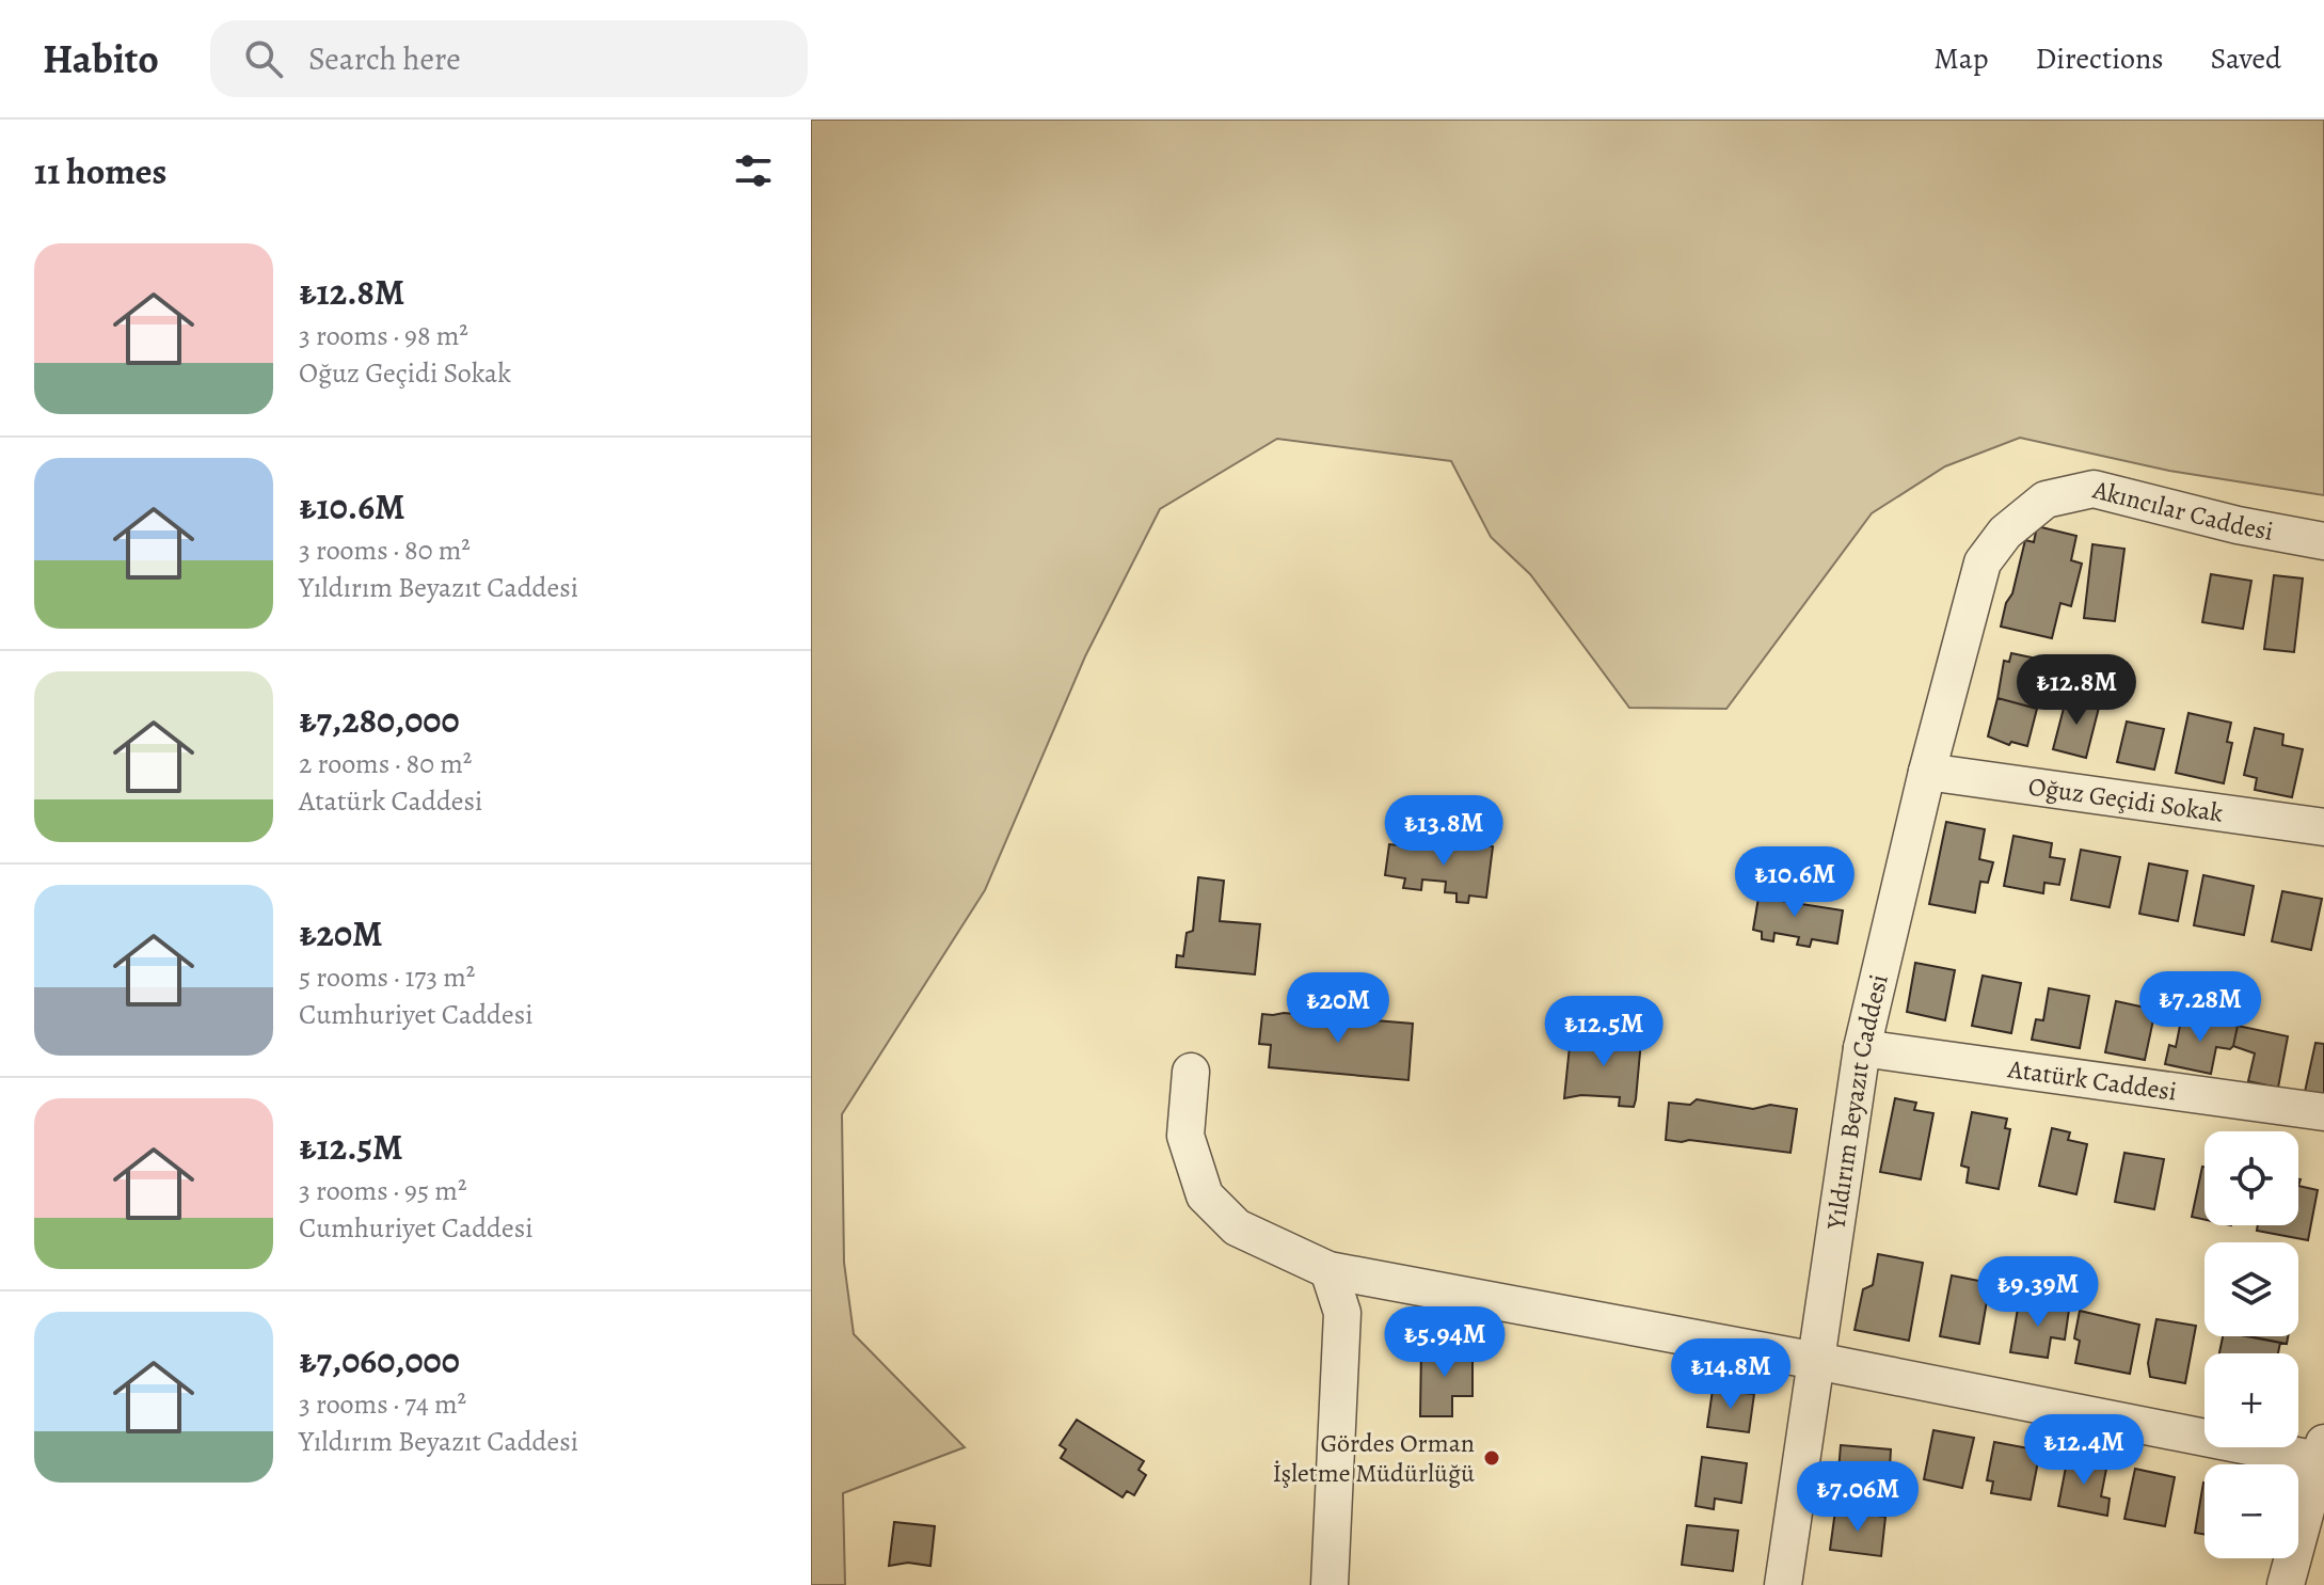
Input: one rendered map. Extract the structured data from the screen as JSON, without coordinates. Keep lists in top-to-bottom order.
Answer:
{
  "streets": {
    "street": [
      "Akıncılar Caddesi",
      "Oğuz Geçidi Sokak",
      "Atatürk Caddesi",
      "Yıldırım Beyazıt Caddesi"
    ]
  },
  "crossings": [
    ["Akıncılar Caddesi", "Yıldırım Beyazıt Caddesi"],
    ["Oğuz Geçidi Sokak", "Yıldırım Beyazıt Caddesi"],
    ["Atatürk Caddesi", "Yıldırım Beyazıt Caddesi"]
  ],
  "places": ["Gördes Orman İşletme Müdürlüğü"],
  "page": {
    "header": "Habito",
    "search": "Search here",
    "nav": ["Map", "Directions", "Saved"],
    "heading": "11 homes",
    "list": [
      {
        "name": "₺12.8M",
        "note": "3 rooms · 98 m² · Oğuz Geçidi Sokak"
      },
      {
        "name": "₺10.6M",
        "note": "3 rooms · 80 m² · Yıldırım Beyazıt Caddesi"
      },
      {
        "name": "₺7,280,000",
        "note": "2 rooms · 80 m² · Atatürk Caddesi"
      },
      {
        "name": "₺20M",
        "note": "5 rooms · 173 m² · Cumhuriyet Caddesi"
      },
      {
        "name": "₺12.5M",
        "note": "3 rooms · 95 m² · Cumhuriyet Caddesi"
      },
      {
        "name": "₺7,060,000",
        "note": "3 rooms · 74 m² · Yıldırım Beyazıt Caddesi"
      }
    ],
    "price": [
      "₺12.8M",
      "₺13.8M",
      "₺10.6M",
      "₺7.28M",
      "₺20M",
      "₺12.5M",
      "₺9.39M",
      "₺5.94M",
      "₺14.8M",
      "₺12.4M",
      "₺7.06M"
    ],
    "map_buttons": ["+", "−"]
  }
}
